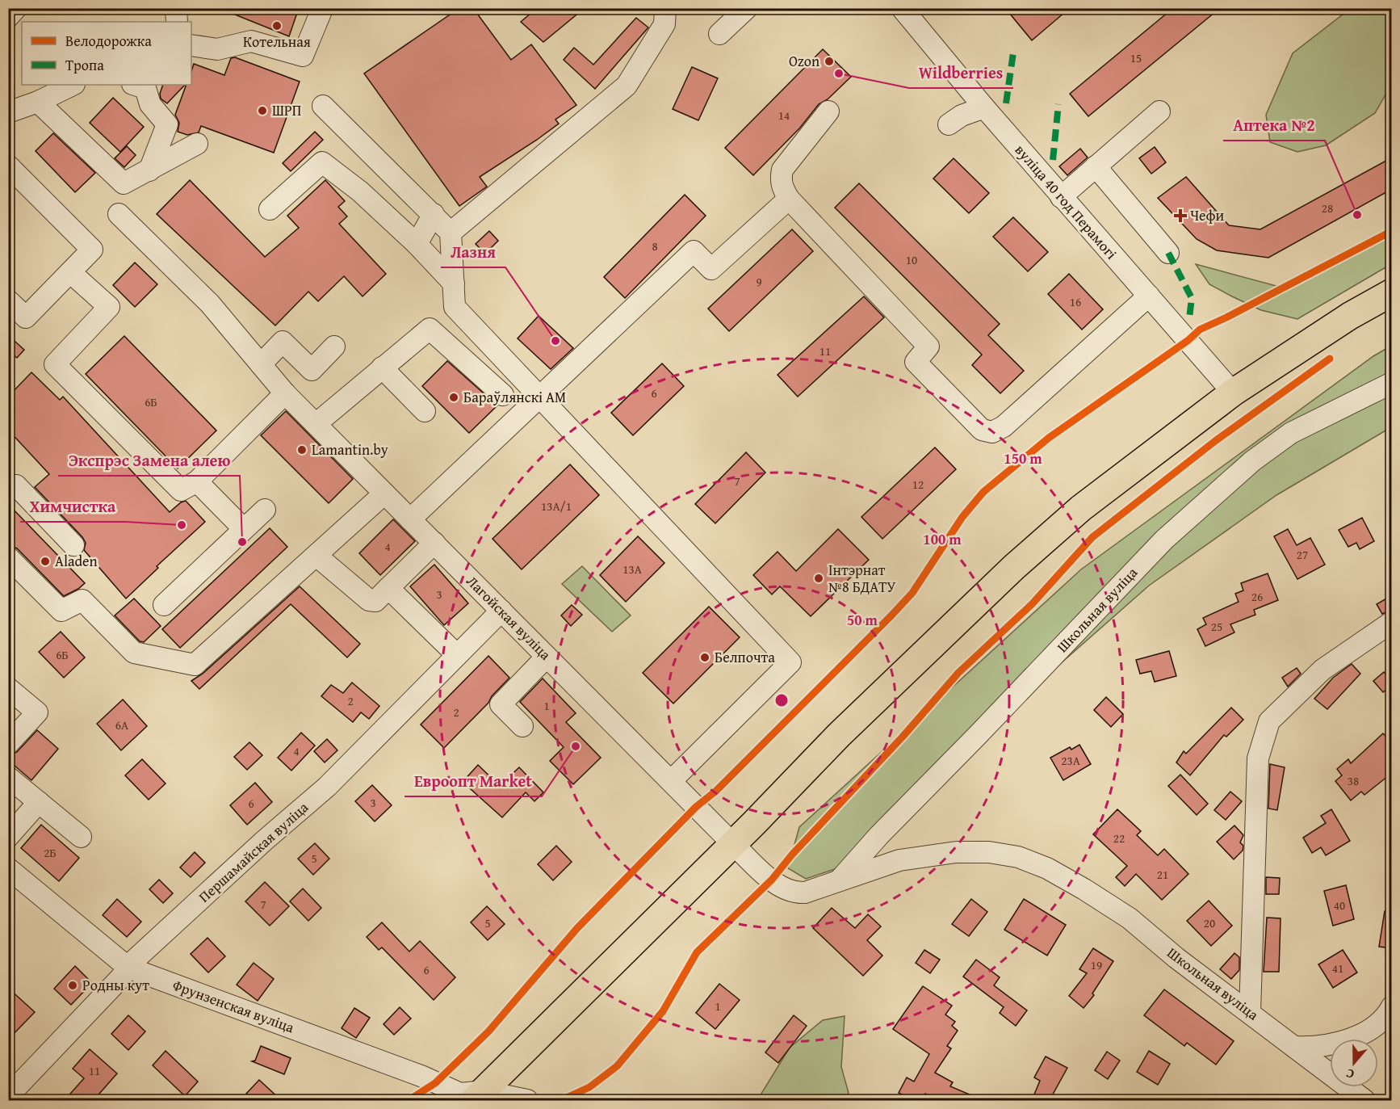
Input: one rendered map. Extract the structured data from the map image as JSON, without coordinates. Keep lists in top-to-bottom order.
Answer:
{
  "streets": {
    "street": [
      "вуліца 40 год Перамогі",
      "Школьная вуліца",
      "Лагойская вуліца",
      "Першамайская вуліца",
      "Фрунзенская вуліца"
    ]
  },
  "crossings": [
    ["Школьная вуліца", "Лагойская вуліца"],
    ["Лагойская вуліца", "Першамайская вуліца"],
    ["Першамайская вуліца", "Фрунзенская вуліца"]
  ],
  "places": {
    "other": [
      "Котельная",
      "Ozon",
      "Wildberries",
      "ШРП",
      "Аптека №2",
      "Лазня",
      "Бараўлянскі АМ",
      "Lamantin.by",
      "Химчистка",
      "Экспрэс Замена алею",
      "Aladen",
      "Інтэрнат №8 БДАТУ",
      "Белпочта",
      "Евроопт Market",
      "Родны кут"
    ],
    "health": ["Чефи"]
  },
  "house_numbers": [
    "15",
    "14",
    "28",
    "8",
    "10",
    "9",
    "16",
    "11",
    "6",
    "6Б",
    "7",
    "12",
    "13А/1",
    "4",
    "27",
    "13А",
    "3",
    "26",
    "25",
    "6Б",
    "2",
    "1",
    "2",
    "6А",
    "4",
    "23А",
    "38",
    "3",
    "6",
    "22",
    "2Б",
    "5",
    "21",
    "7",
    "40",
    "5",
    "20",
    "19",
    "41",
    "6",
    "1",
    "11"
  ],
  "legend": ["Велодорожка", "Тропа"],
  "north": "bottom",
  "rings": ["150 m", "100 m", "50 m"]
}
